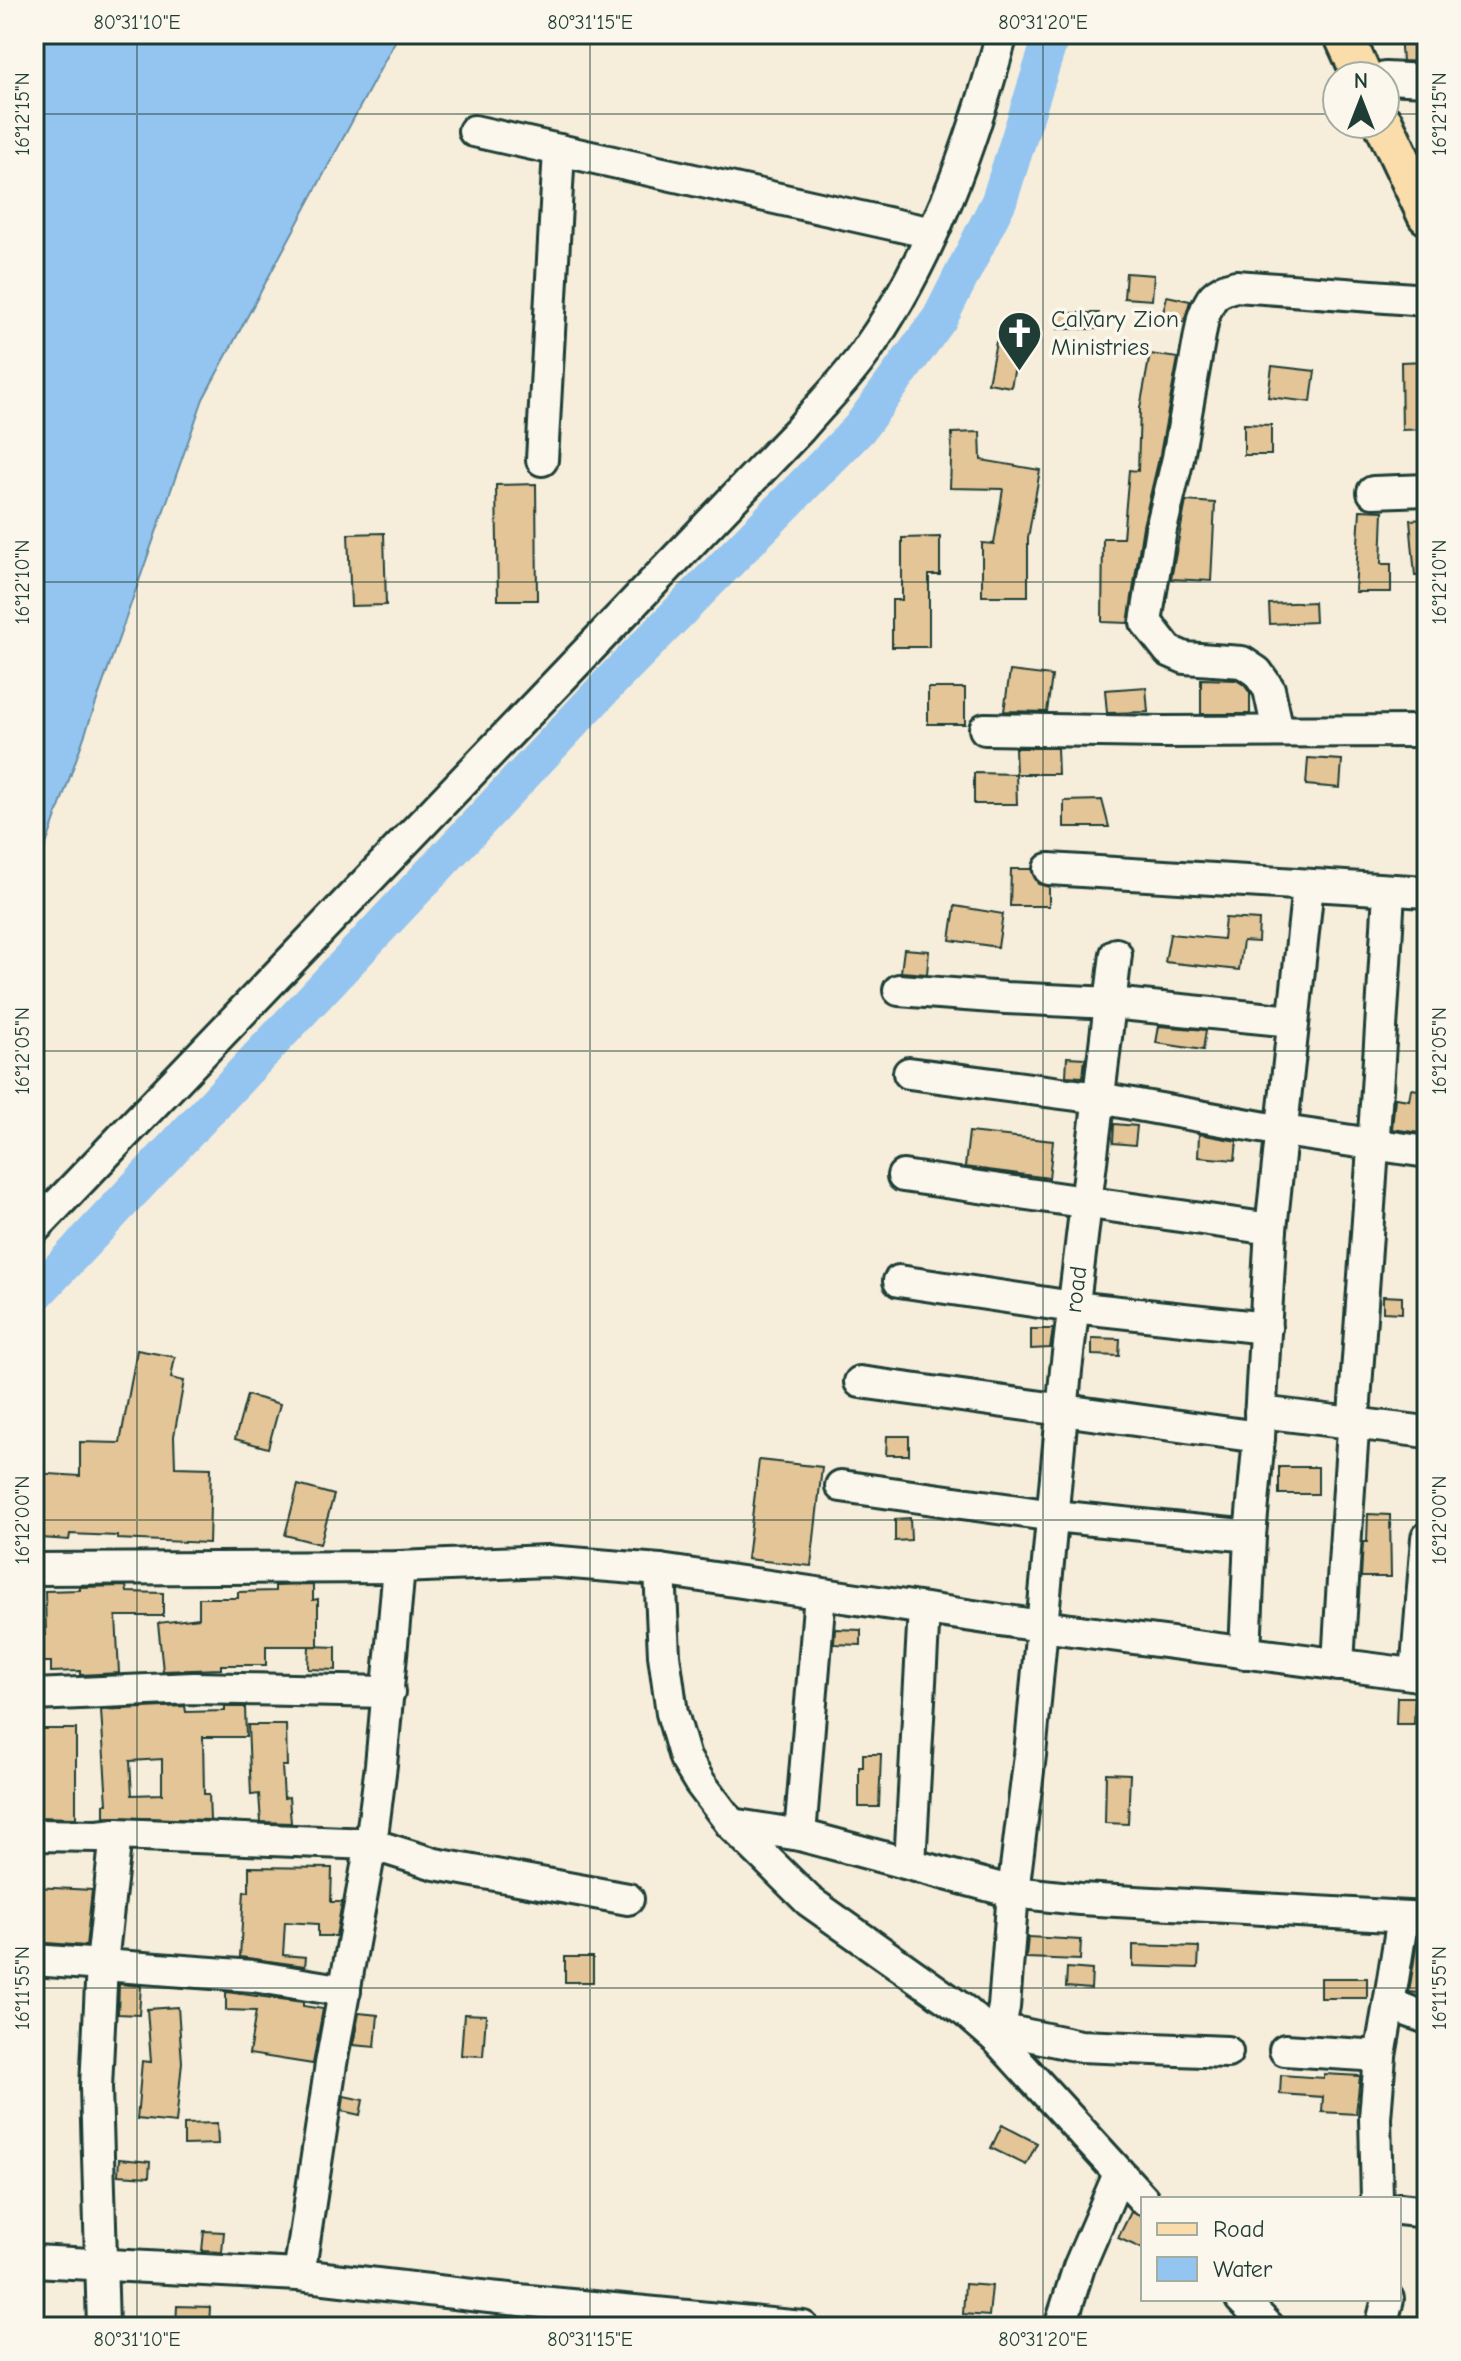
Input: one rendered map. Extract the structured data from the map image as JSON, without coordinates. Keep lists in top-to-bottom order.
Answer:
{
  "streets": {
    "street": ["road"]
  },
  "places": {
    "church": ["Calvary Zion Ministries"]
  },
  "legend": ["Road", "Water"],
  "north": "top",
  "coordinates": [
    "80°31'10\"E",
    "80°31'15\"E",
    "80°31'20\"E",
    "16°12'15\"N",
    "16°12'10\"N",
    "16°12'05\"N",
    "16°12'00\"N",
    "16°11'55\"N"
  ]
}
